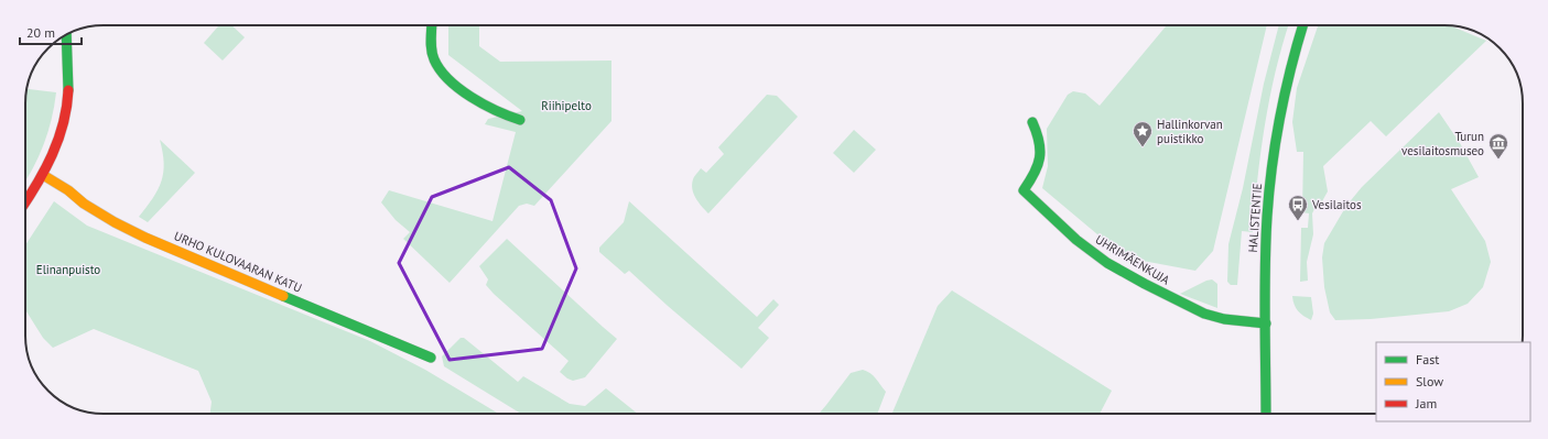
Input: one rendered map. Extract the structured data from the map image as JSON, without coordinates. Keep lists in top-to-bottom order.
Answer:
{
  "streets": {
    "street": ["HALISTENTIE", "UHRIMÄENKUJA", "URHO KULOVAARAN KATU"]
  },
  "crossings": [
    ["HALISTENTIE", "UHRIMÄENKUJA"]
  ],
  "parks": ["Riihipelto", "Elinanpuisto"],
  "places": {
    "place": ["Hallinkorvan puistikko"],
    "museum": ["Turun vesilaitosmuseo"],
    "bus stop": ["Vesilaitos"]
  },
  "legend": ["Fast", "Slow", "Jam"],
  "scale_bar": "20 m"
}
